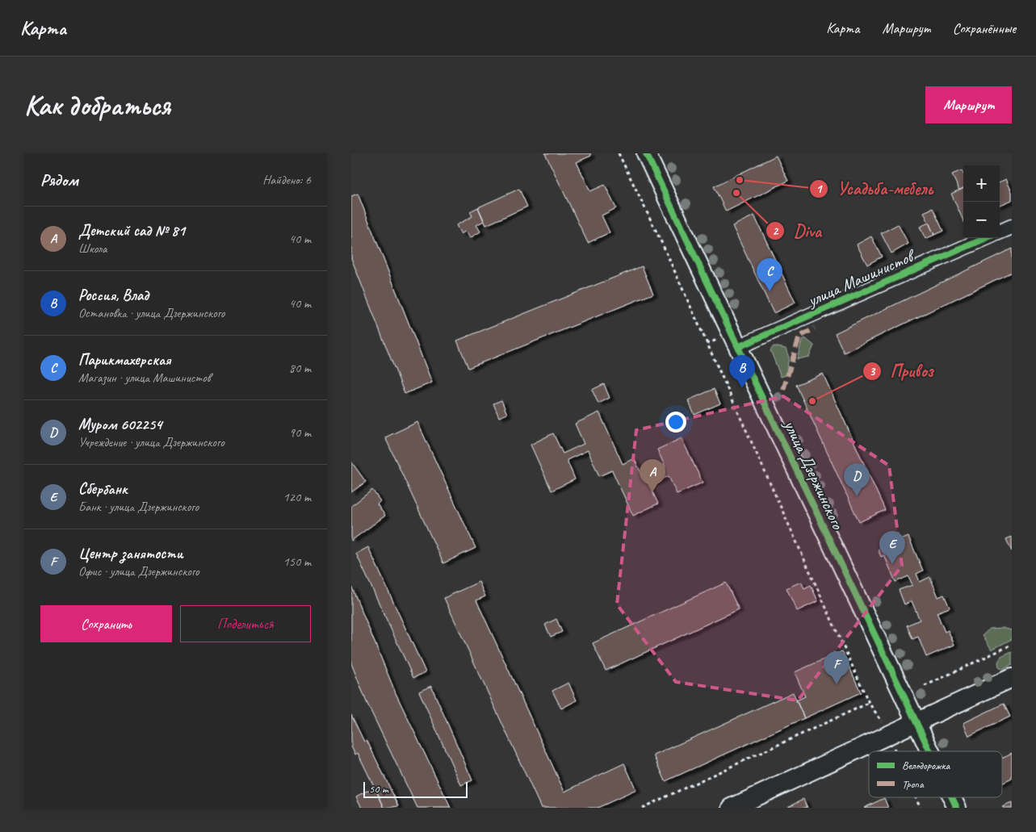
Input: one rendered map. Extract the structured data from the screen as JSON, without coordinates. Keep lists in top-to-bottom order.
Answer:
{
  "streets": {
    "street": ["улица Машинистов", "улица Дзержинского"]
  },
  "crossings": [
    ["улица Машинистов", "улица Дзержинского"]
  ],
  "places": ["Усадьба-мебель", "Diva", "Привоз"],
  "legend": ["Велодорожка", "Тропа"],
  "scale_bar": "50 m",
  "page": {
    "header": "Карта",
    "nav": ["Карта", "Маршрут", "Сохранённые"],
    "buttons": [
      "Маршрут",
      ["Сохранить", "Поделиться"]
    ],
    "title": "Как добраться",
    "heading": ["Рядом", "Найдено: 6"],
    "map_buttons": ["+", "−"],
    "list": [
      {
        "mark": "A",
        "name": "Детский сад № 81",
        "note": "Школа",
        "value": "40 m"
      },
      {
        "mark": "B",
        "name": "Россия, Влад",
        "note": "Остановка · улица Дзержинского",
        "value": "40 m"
      },
      {
        "mark": "C",
        "name": "Парикмахерская",
        "note": "Магазин · улица Машинистов",
        "value": "80 m"
      },
      {
        "mark": "D",
        "name": "Муром 602254",
        "note": "Учреждение · улица Дзержинского",
        "value": "90 m"
      },
      {
        "mark": "E",
        "name": "Сбербанк",
        "note": "Банк · улица Дзержинского",
        "value": "120 m"
      },
      {
        "mark": "F",
        "name": "Центр занятости",
        "note": "Офис · улица Дзержинского",
        "value": "150 m"
      }
    ],
    "pins": [
      "C",
      "B",
      "A",
      "D",
      "E",
      "F"
    ],
    "scale": "50 m"
  }
}
